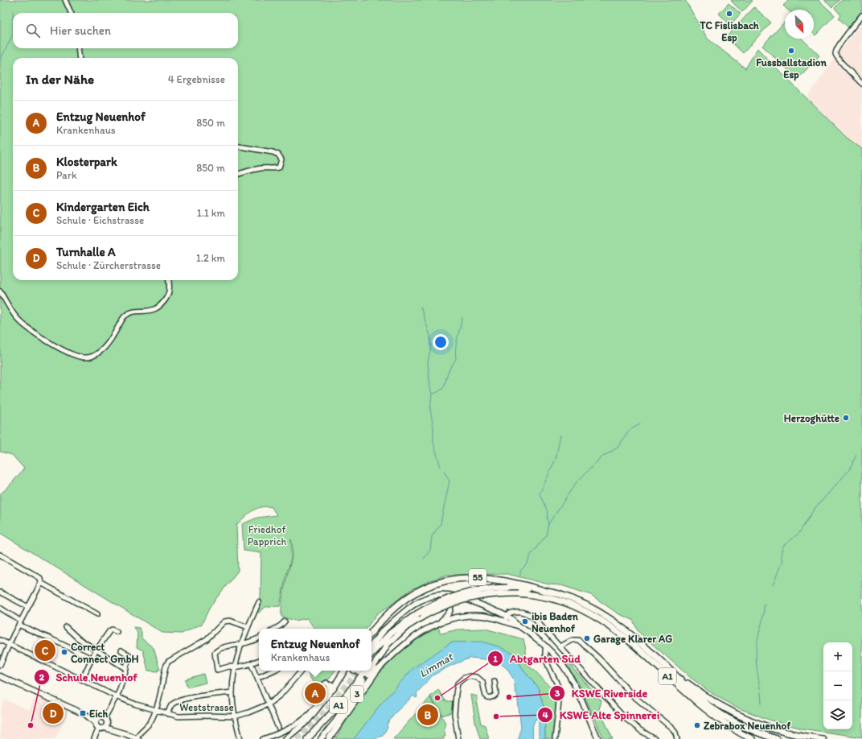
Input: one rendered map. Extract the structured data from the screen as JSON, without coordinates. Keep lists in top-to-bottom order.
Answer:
{
  "streets": {
    "highway": ["55", "A1"],
    "main road": ["3"],
    "street": ["Weststrasse"]
  },
  "crossings": [
    ["55", "A1"]
  ],
  "water": ["Limmat"],
  "parks": ["Friedhof Papprich"],
  "places": {
    "other": [
      "TC Fislisbach Esp",
      "Fussballstadion Esp",
      "Herzoghütte",
      "ibis Baden Neuenhof",
      "Garage Klarer AG",
      "Correct Connect GmbH",
      "KSWE Riverside",
      "Abtgarten Süd",
      "KSWE Alte Spinnerei",
      "Schule Neuenhof",
      "Zebrabox Neuenhof"
    ],
    "transit": ["Eich"]
  },
  "north": "bottom right",
  "page": {
    "search": "Hier suchen",
    "heading": ["In der Nähe", "4 Ergebnisse"],
    "list": [
      {
        "mark": "A",
        "name": "Entzug Neuenhof",
        "note": "Krankenhaus",
        "value": "850 m"
      },
      {
        "mark": "B",
        "name": "Klosterpark",
        "note": "Park",
        "value": "850 m"
      },
      {
        "mark": "C",
        "name": "Kindergarten Eich",
        "note": "Schule · Eichstrasse",
        "value": "1.1 km"
      },
      {
        "mark": "D",
        "name": "Turnhalle A",
        "note": "Schule · Zürcherstrasse",
        "value": "1.2 km"
      }
    ],
    "popup": ["Entzug Neuenhof", "Krankenhaus"],
    "pins": [
      "C",
      "A",
      "D",
      "B"
    ],
    "map_buttons": ["+", "−"]
  }
}
